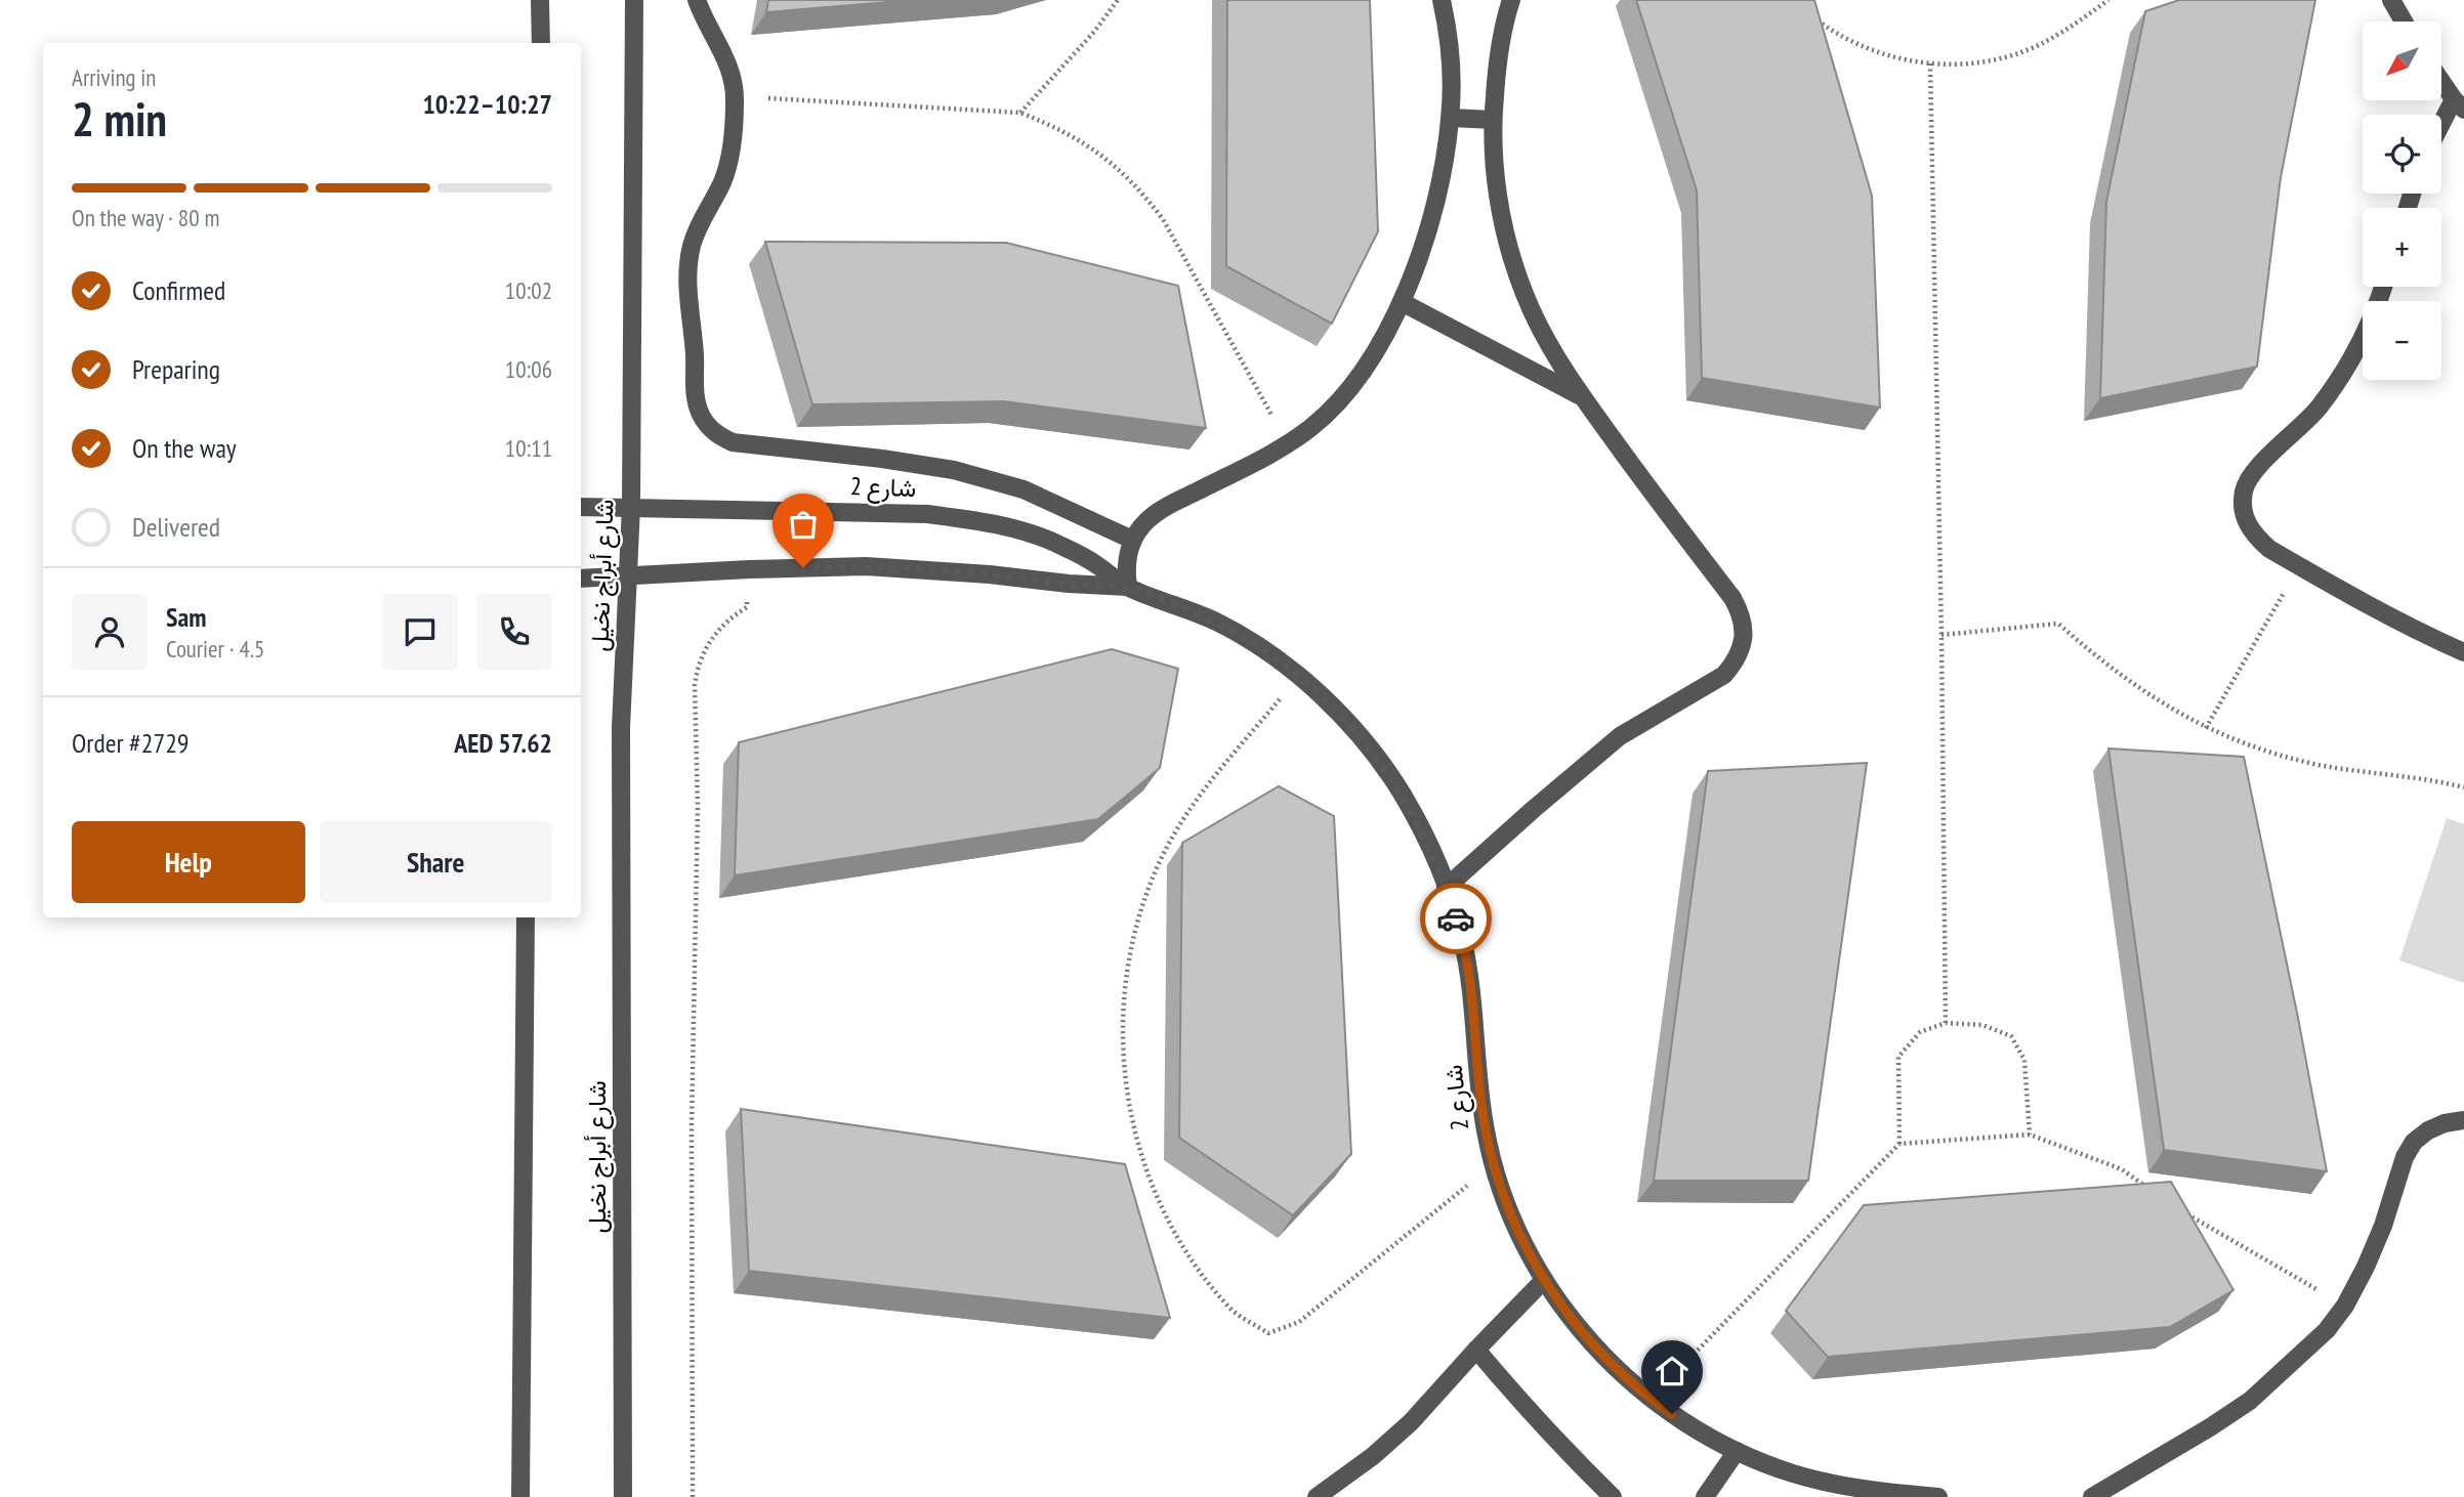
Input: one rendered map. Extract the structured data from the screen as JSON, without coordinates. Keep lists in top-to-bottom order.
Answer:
{
  "streets": {
    "street": ["شارع 2", "شارع أبراج نخيل"]
  },
  "crossings": [
    ["شارع 2", "شارع أبراج نخيل"]
  ],
  "north": "bottom left",
  "page": {
    "map_buttons": ["+", "−"],
    "heading": ["2 min", "Arriving in", "10:22–10:27"],
    "panel": [
      "Sam",
      "Courier · 4.5",
      "Order #2729",
      "AED 57.62"
    ],
    "bar": "On the way · 80 m",
    "list": [
      ["Confirmed", "10:02"],
      ["Preparing", "10:06"],
      ["On the way", "10:11"],
      "Delivered"
    ],
    "buttons": ["Help", "Share"]
  }
}
